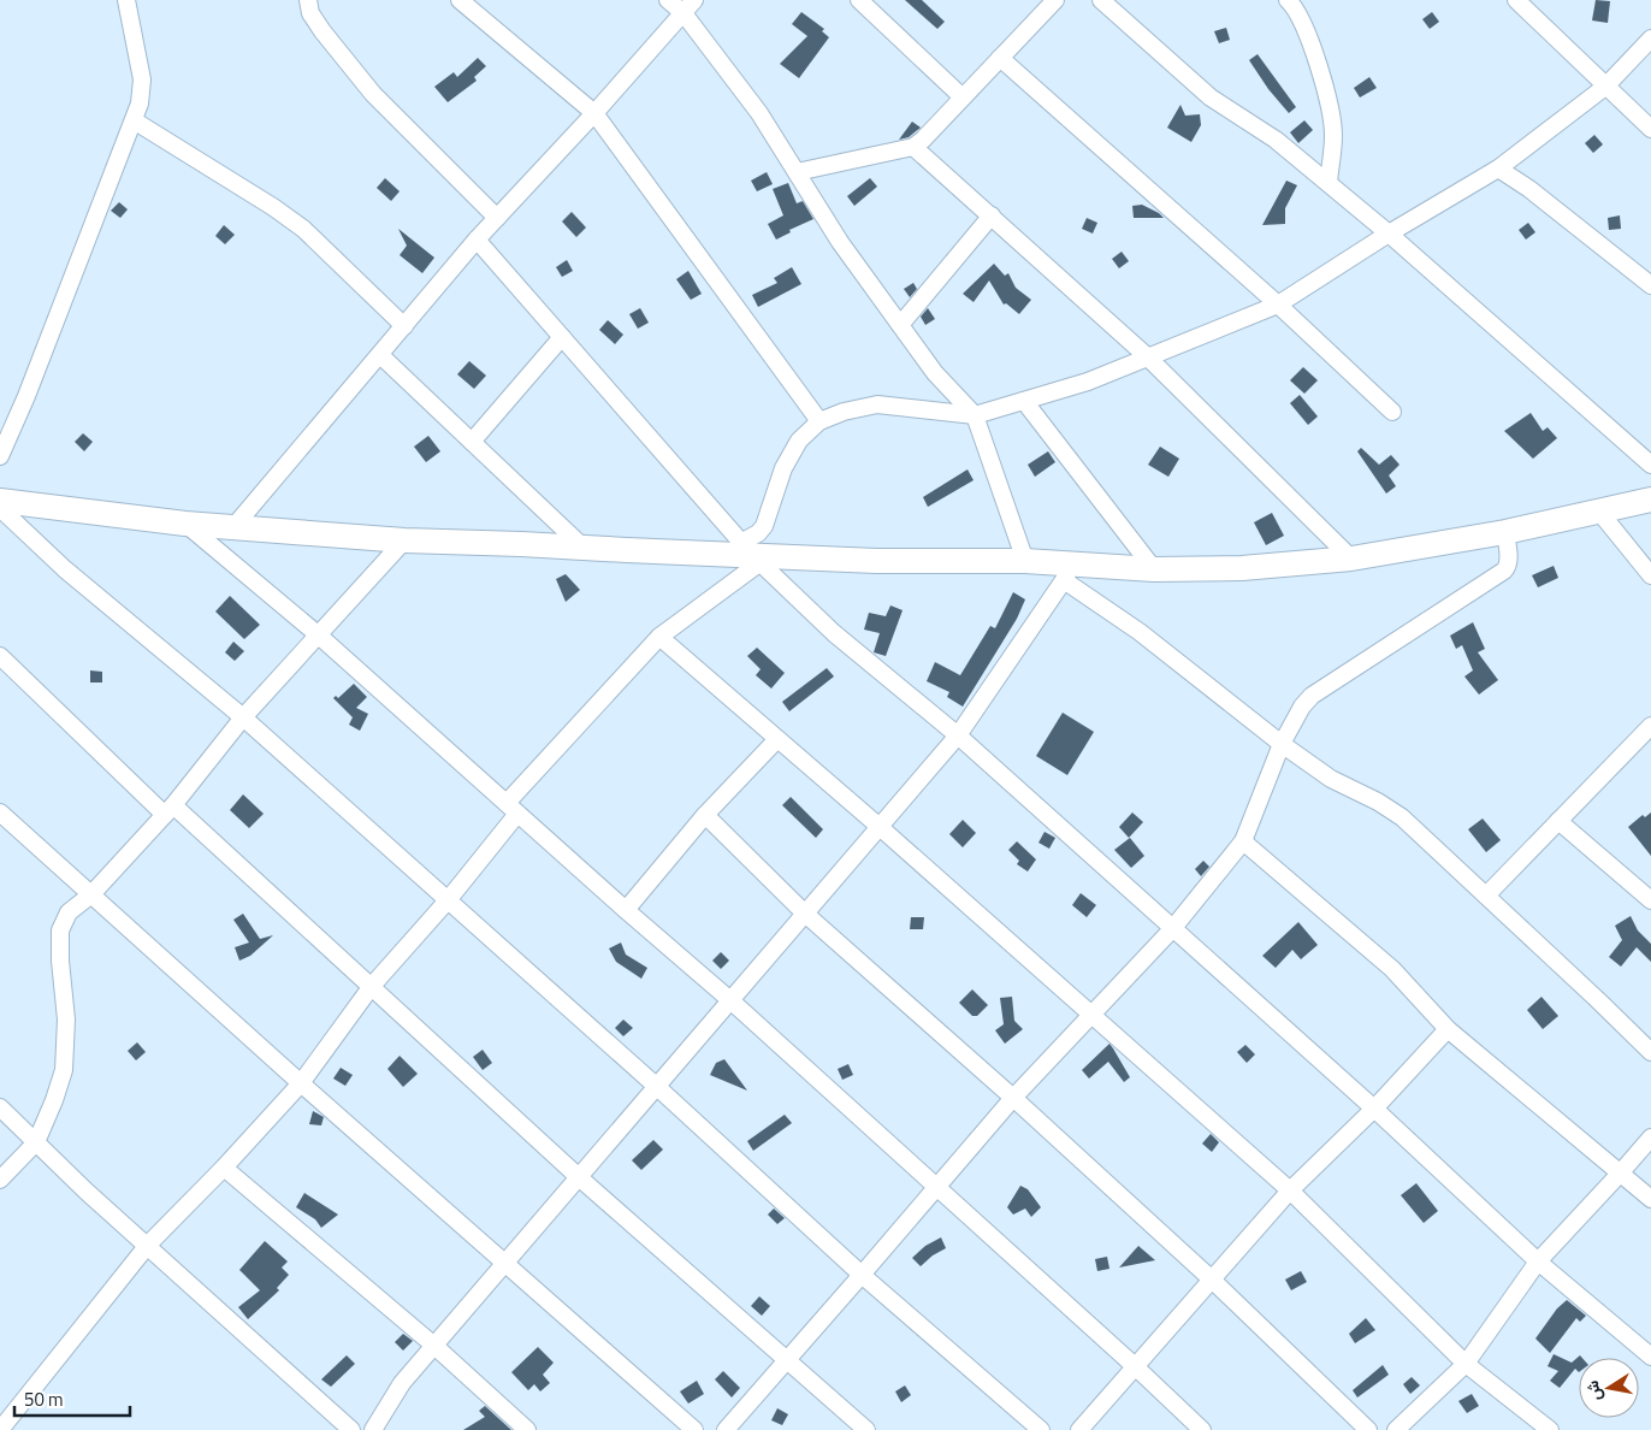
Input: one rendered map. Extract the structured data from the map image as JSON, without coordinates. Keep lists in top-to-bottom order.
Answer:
{
  "scale_bar": "50 m",
  "north": "left"
}
